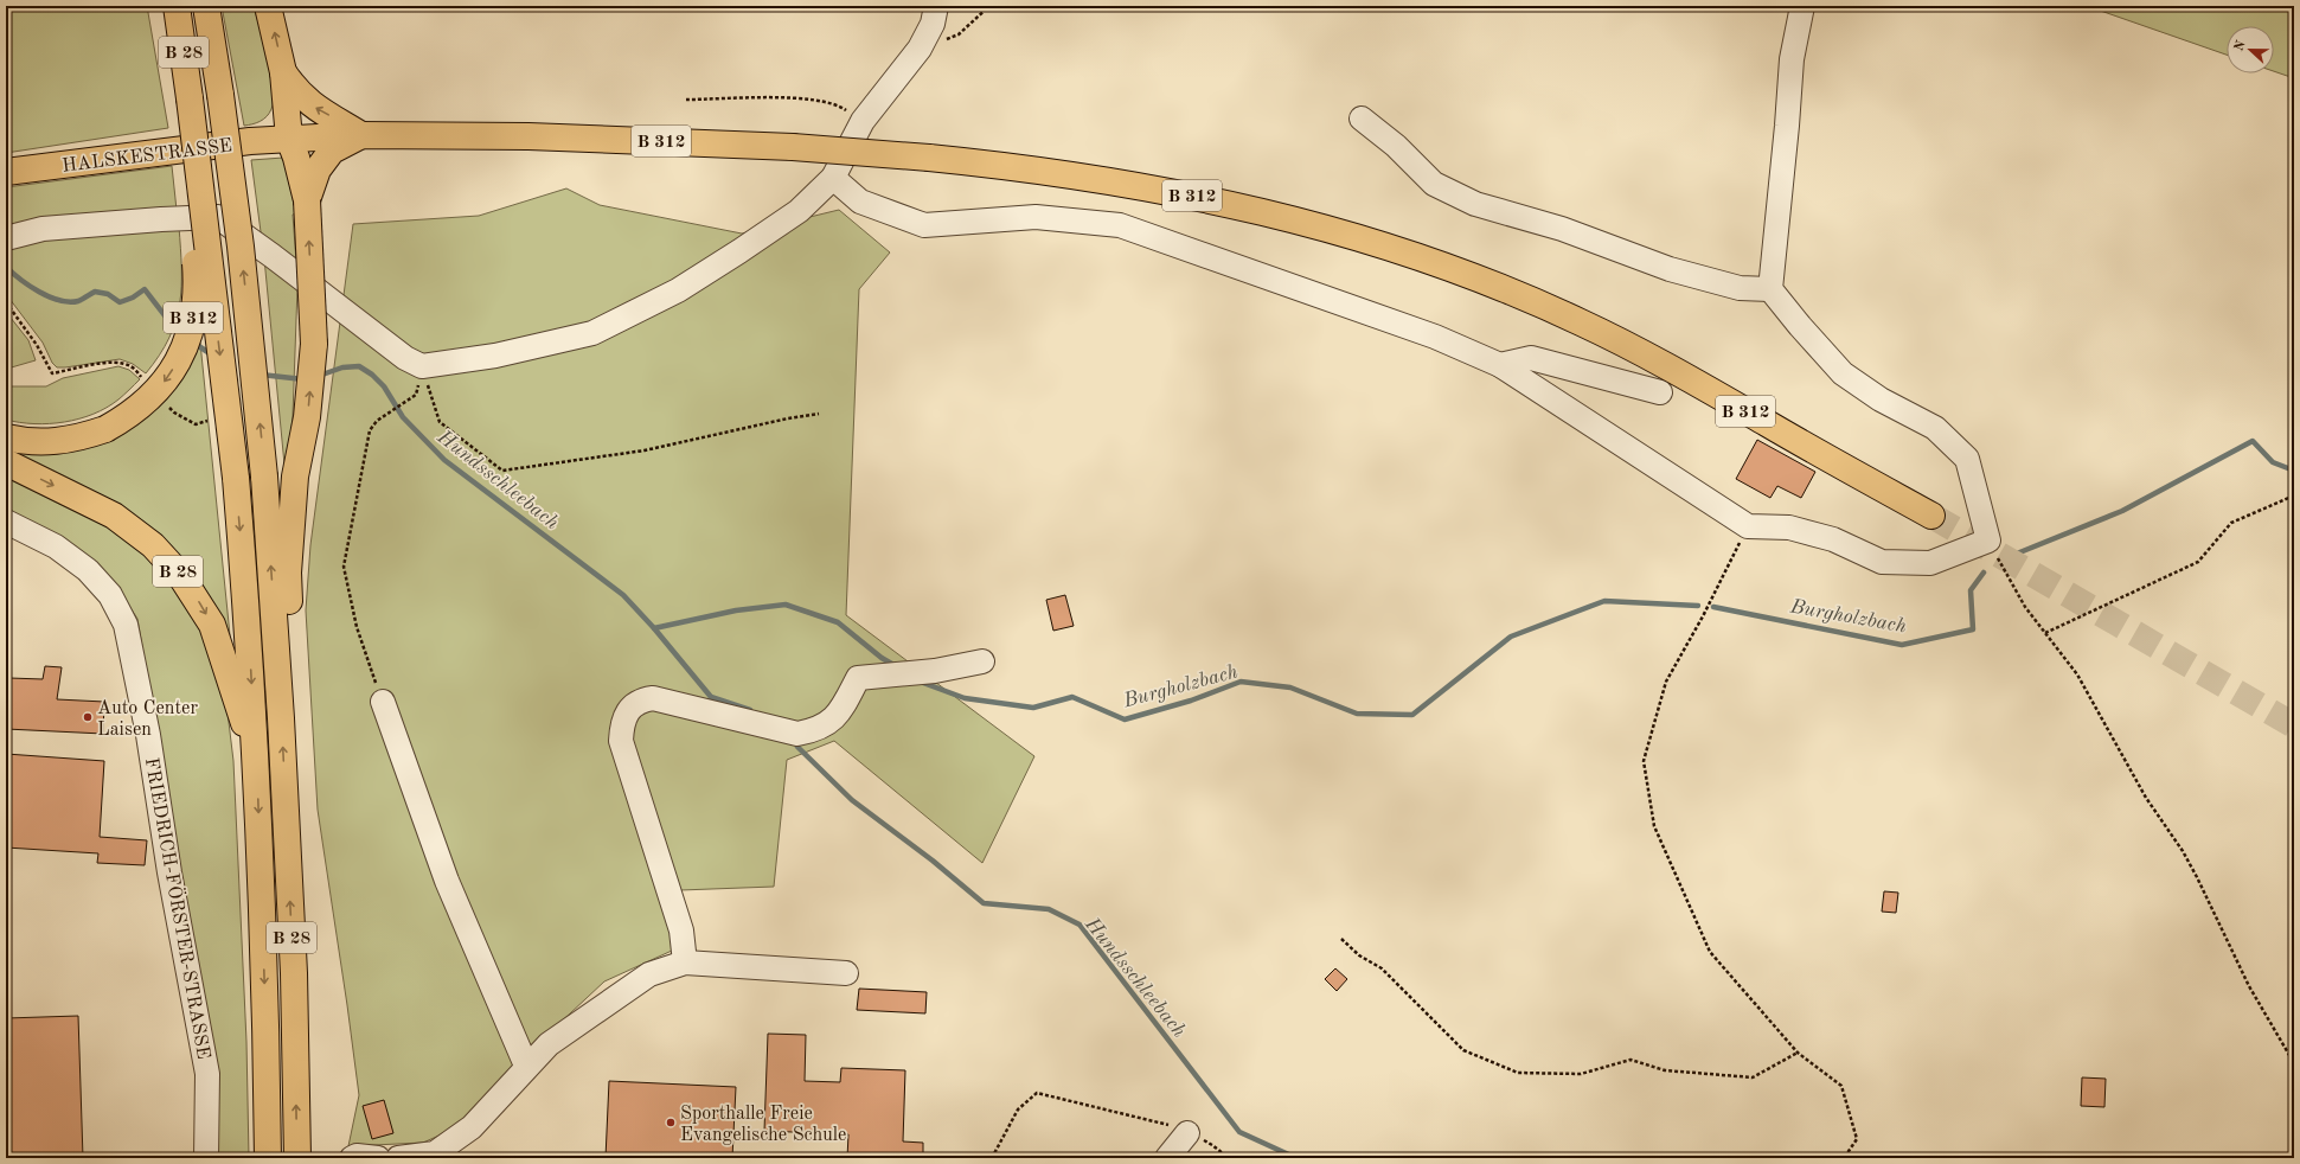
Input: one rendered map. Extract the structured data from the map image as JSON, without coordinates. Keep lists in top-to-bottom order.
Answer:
{
  "streets": {
    "main road": ["B 28", "B 312", "HALSKESTRASSE"],
    "street": ["FRIEDRICH-FÖRSTER-STRASSE"]
  },
  "crossings": [
    ["B 28", "B 312"],
    ["B 28", "HALSKESTRASSE"],
    ["B 312", "HALSKESTRASSE"]
  ],
  "water": ["Hundsschleebach", "Burgholzbach"],
  "places": ["Auto Center Laisen", "Sporthalle Freie Evangelische Schule"],
  "north": "left"
}
